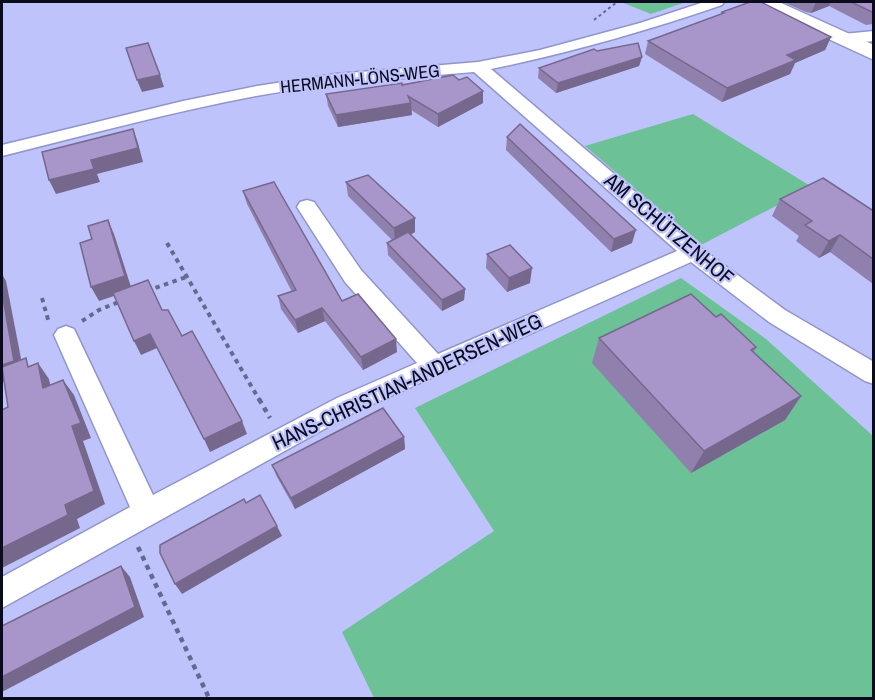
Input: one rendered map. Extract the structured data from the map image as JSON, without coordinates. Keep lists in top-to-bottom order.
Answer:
{
  "streets": {
    "street": ["HERMANN-LÖNS-WEG", "AM SCHÜTZENHOF", "HANS-CHRISTIAN-ANDERSEN-WEG"]
  },
  "crossings": [
    ["HERMANN-LÖNS-WEG", "AM SCHÜTZENHOF"],
    ["AM SCHÜTZENHOF", "HANS-CHRISTIAN-ANDERSEN-WEG"]
  ]
}
